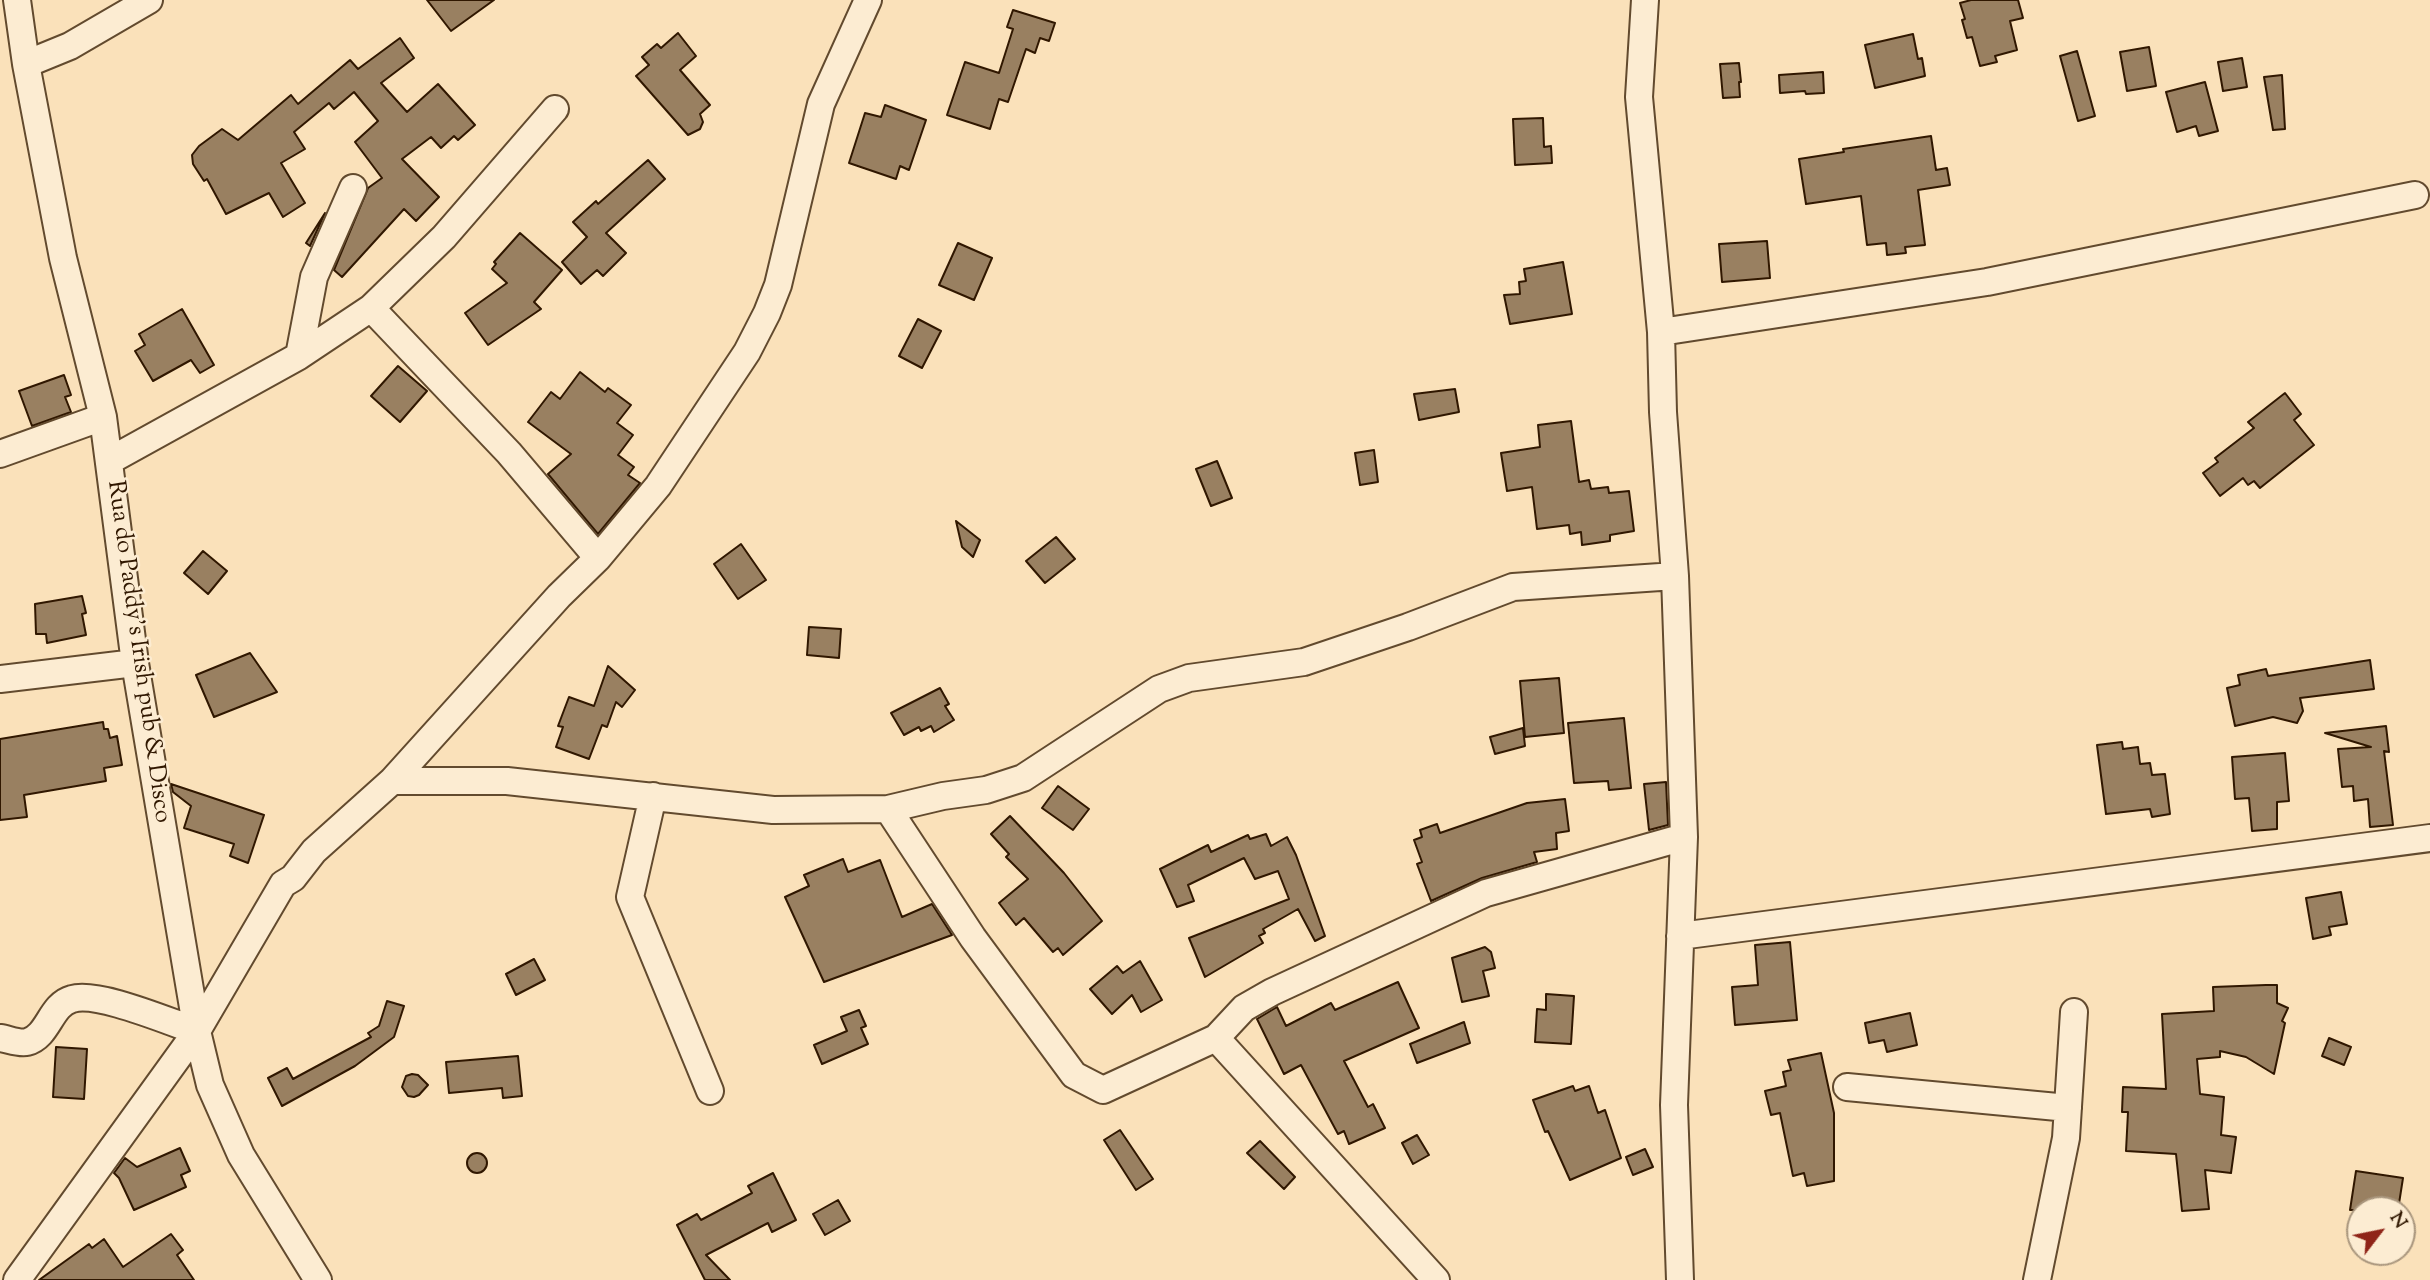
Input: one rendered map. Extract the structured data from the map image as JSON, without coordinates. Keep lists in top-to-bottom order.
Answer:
{
  "streets": {
    "street": ["Rua do Paddy's Irish pub & Disco"]
  },
  "north": "top right"
}
